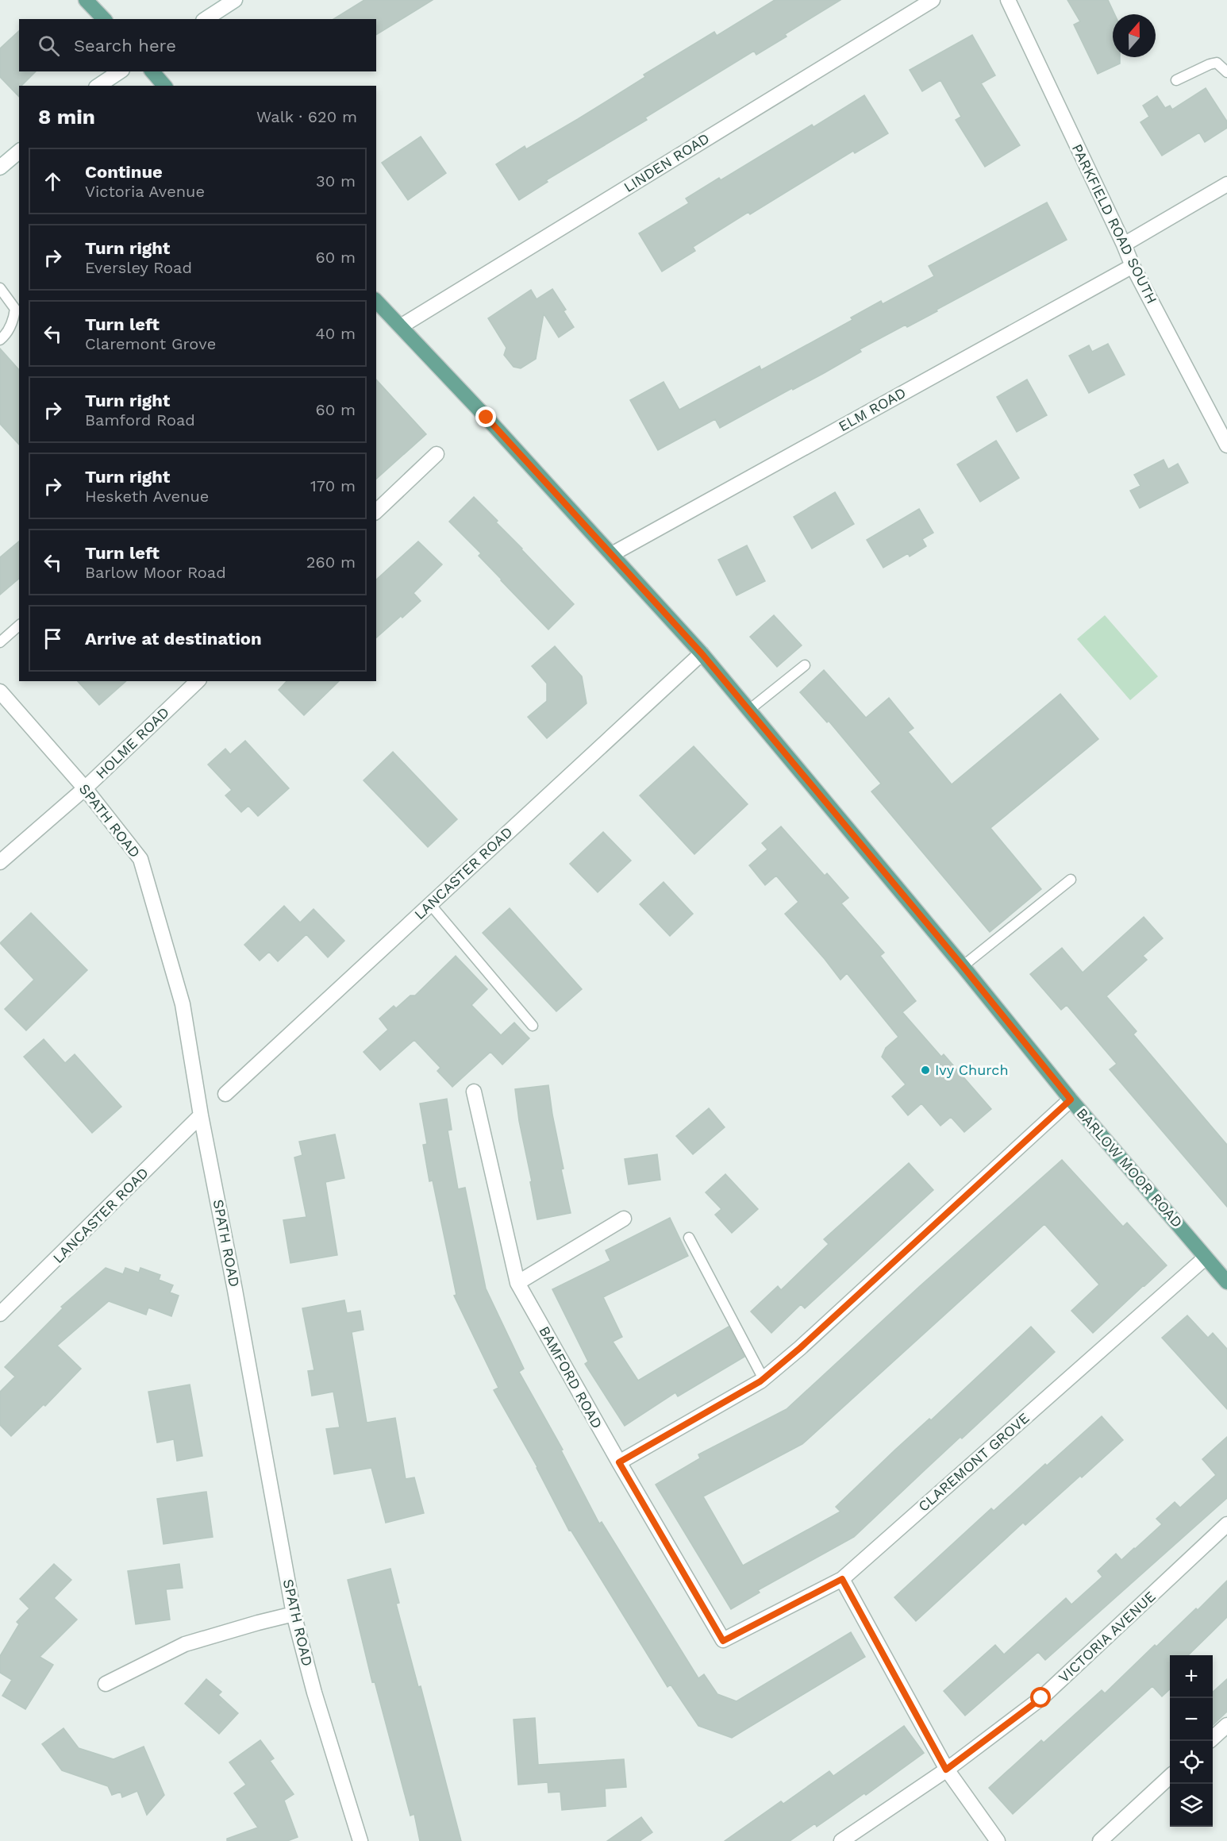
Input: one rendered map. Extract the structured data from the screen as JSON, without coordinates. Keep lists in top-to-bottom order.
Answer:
{
  "streets": {
    "main road": ["BARLOW MOOR ROAD"],
    "street": [
      "LINDEN ROAD",
      "PARKFIELD ROAD SOUTH",
      "ELM ROAD",
      "HOLME ROAD",
      "SPATH ROAD",
      "LANCASTER ROAD",
      "BAMFORD ROAD",
      "CLAREMONT GROVE",
      "VICTORIA AVENUE"
    ]
  },
  "crossings": [
    ["LINDEN ROAD", "BARLOW MOOR ROAD"],
    ["PARKFIELD ROAD SOUTH", "ELM ROAD"],
    ["ELM ROAD", "BARLOW MOOR ROAD"],
    ["HOLME ROAD", "SPATH ROAD"],
    ["SPATH ROAD", "LANCASTER ROAD"],
    ["LANCASTER ROAD", "BARLOW MOOR ROAD"],
    ["BARLOW MOOR ROAD", "CLAREMONT GROVE"],
    ["BAMFORD ROAD", "CLAREMONT GROVE"]
  ],
  "places": ["Ivy Church"],
  "north": "top",
  "page": {
    "search": "Search here",
    "heading": ["8 min", "Walk · 620 m"],
    "list": [
      ["Continue", "Victoria Avenue", "30 m"],
      ["Turn right", "Eversley Road", "60 m"],
      ["Turn left", "Claremont Grove", "40 m"],
      ["Turn right", "Bamford Road", "60 m"],
      ["Turn right", "Hesketh Avenue", "170 m"],
      ["Turn left", "Barlow Moor Road", "260 m"],
      "Arrive at destination"
    ],
    "map_buttons": ["+", "−"]
  }
}
